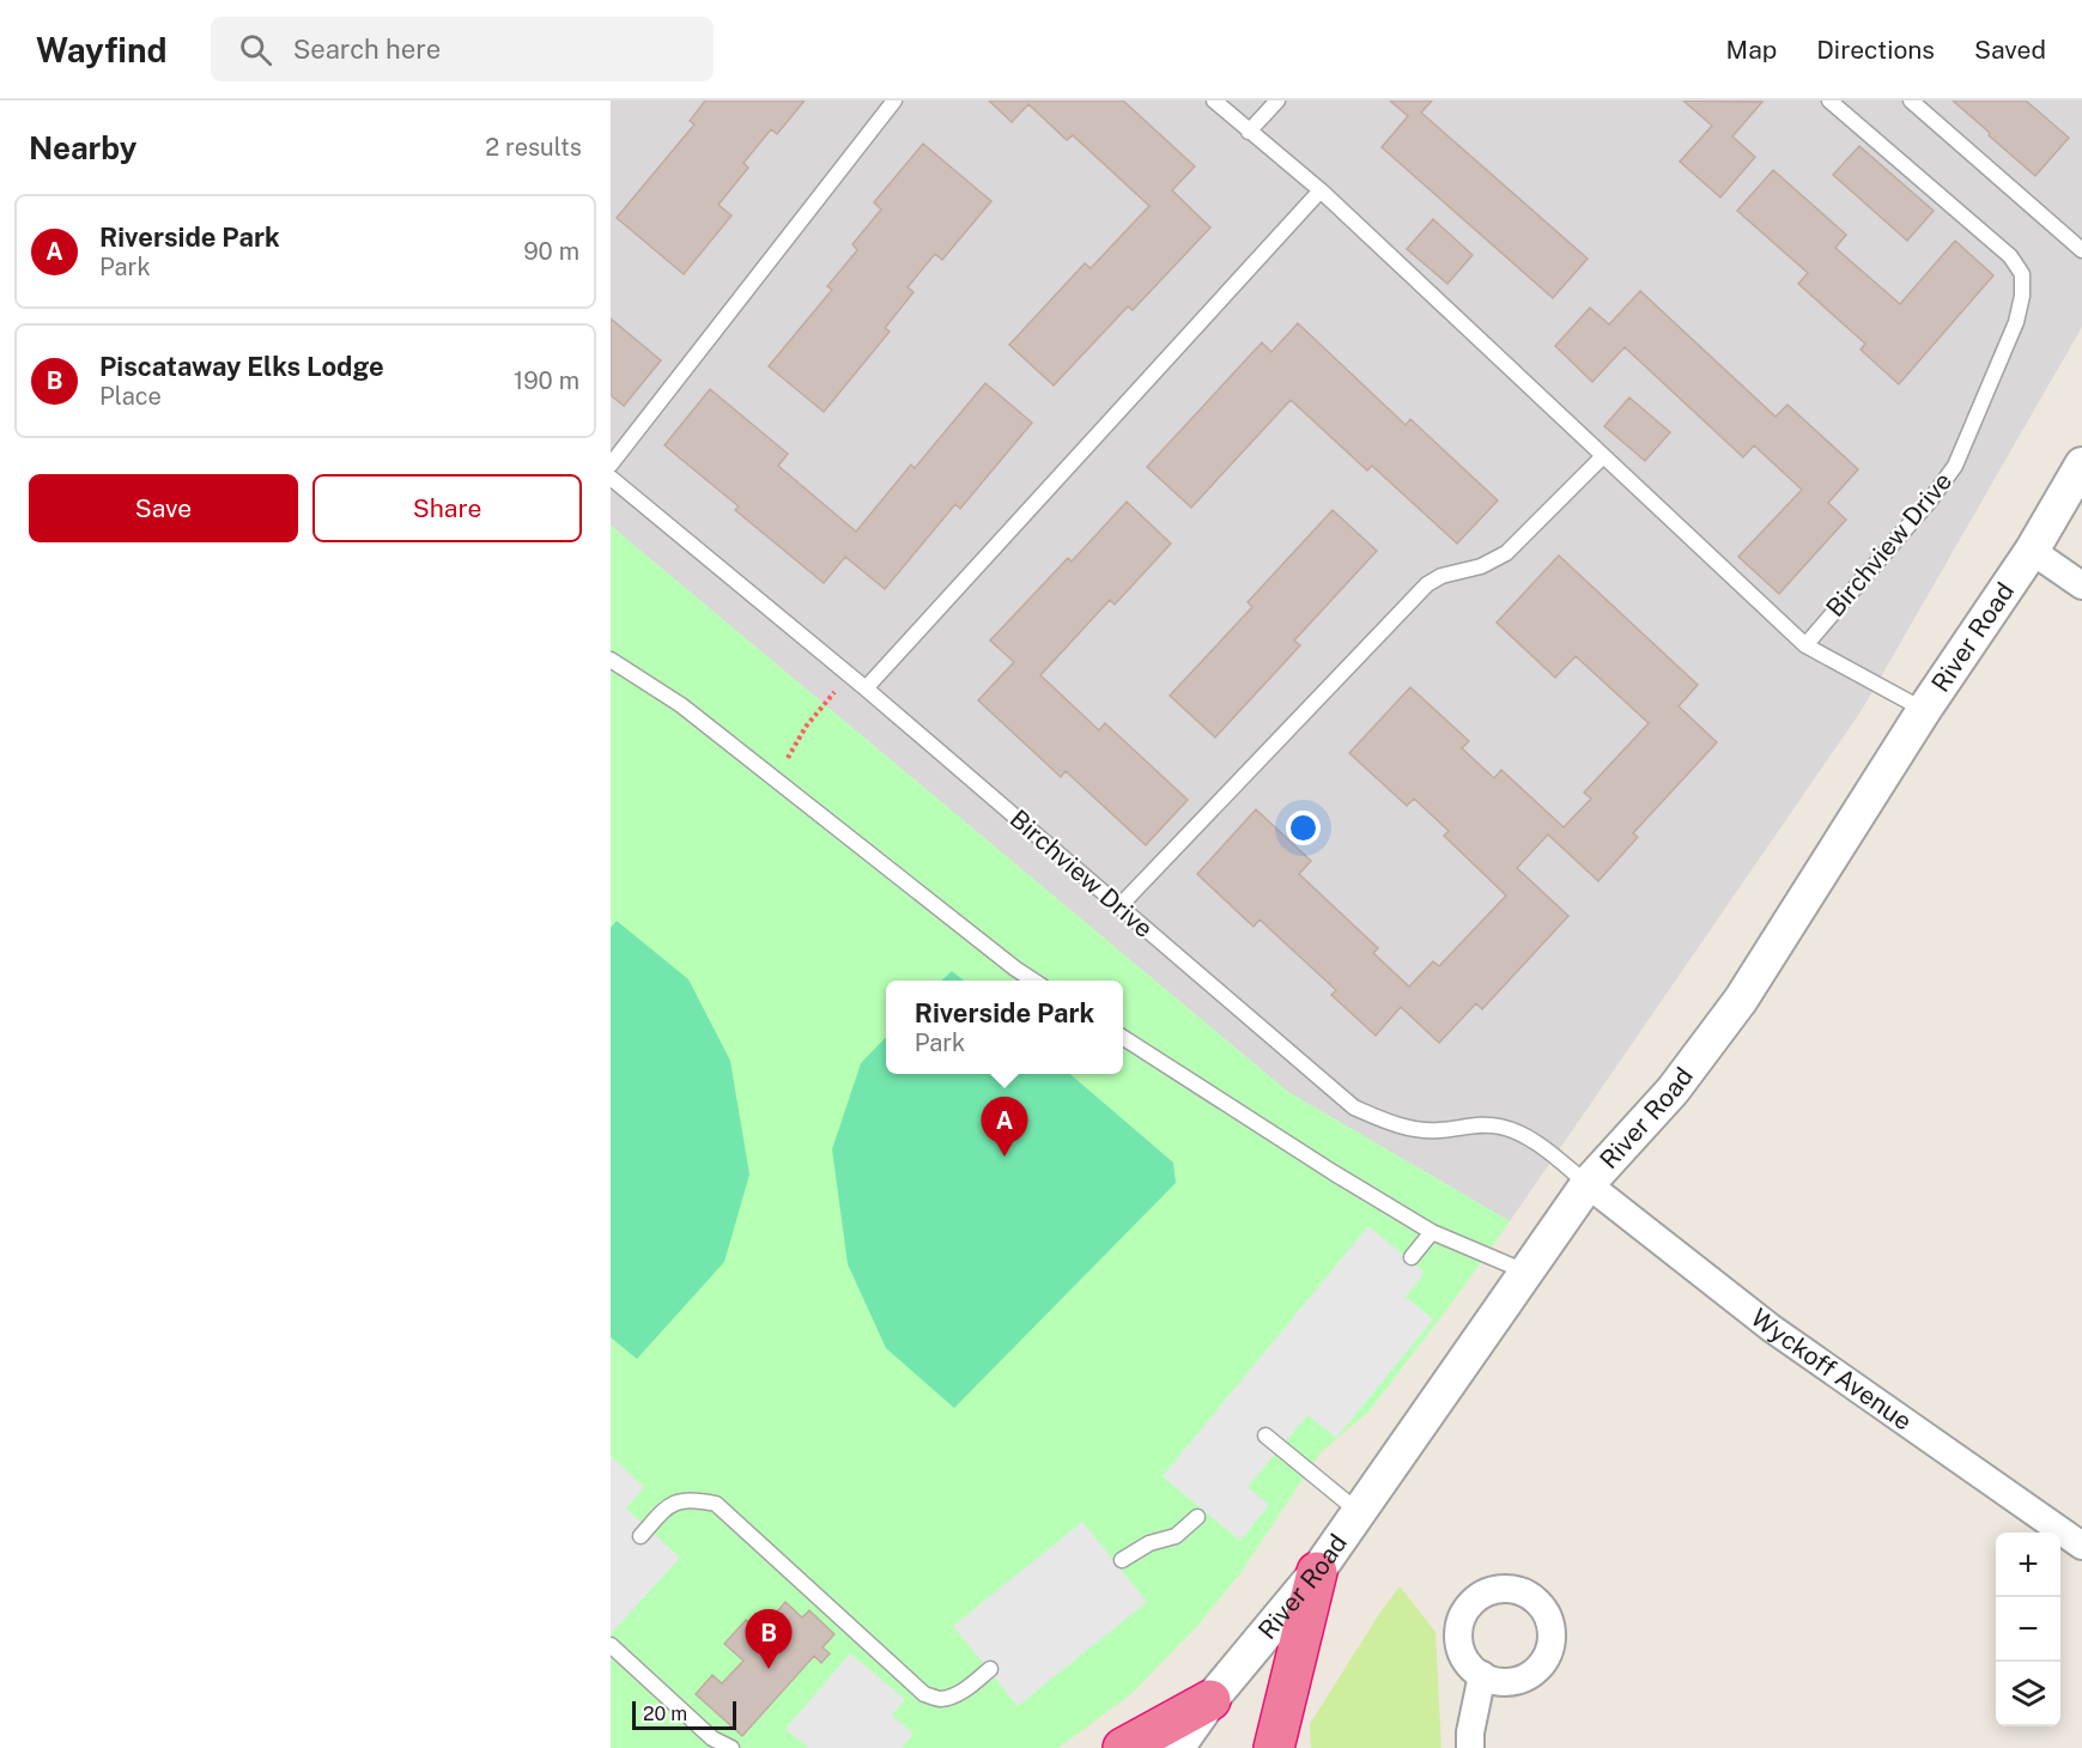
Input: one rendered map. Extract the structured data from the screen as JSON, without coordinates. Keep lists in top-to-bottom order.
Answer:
{
  "streets": {
    "street": ["River Road", "Wyckoff Avenue"],
    "lane": ["Birchview Drive"]
  },
  "crossings": [
    ["Birchview Drive", "River Road"],
    ["Birchview Drive", "Wyckoff Avenue"],
    ["River Road", "Wyckoff Avenue"]
  ],
  "scale_bar": "20 m",
  "page": {
    "header": "Wayfind",
    "search": "Search here",
    "nav": ["Map", "Directions", "Saved"],
    "heading": ["Nearby", "2 results"],
    "list": [
      {
        "mark": "A",
        "name": "Riverside Park",
        "note": "Park",
        "value": "90 m"
      },
      {
        "mark": "B",
        "name": "Piscataway Elks Lodge",
        "note": "Place",
        "value": "190 m"
      }
    ],
    "buttons": ["Save", "Share"],
    "popup": ["Riverside Park", "Park"],
    "pins": ["A", "B"],
    "map_buttons": ["+", "−"],
    "scale": "20 m"
  }
}
